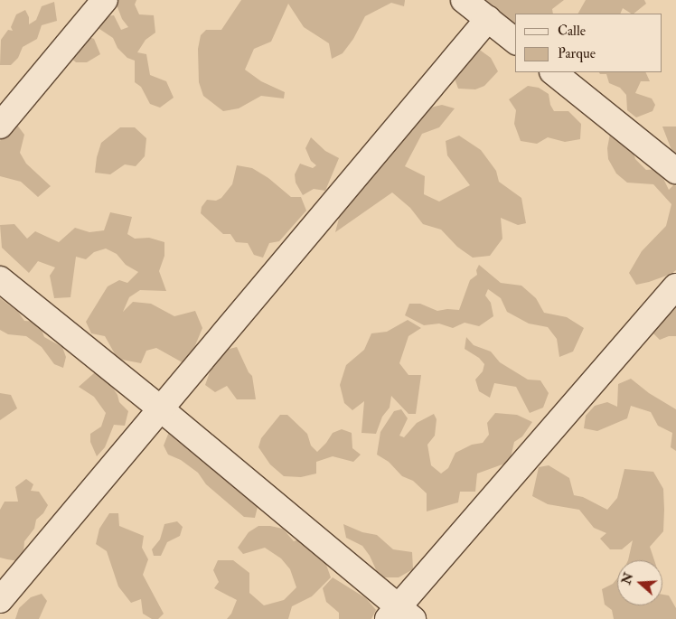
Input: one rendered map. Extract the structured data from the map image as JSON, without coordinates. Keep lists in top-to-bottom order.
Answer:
{
  "legend": ["Calle", "Parque"],
  "north": "left"
}
